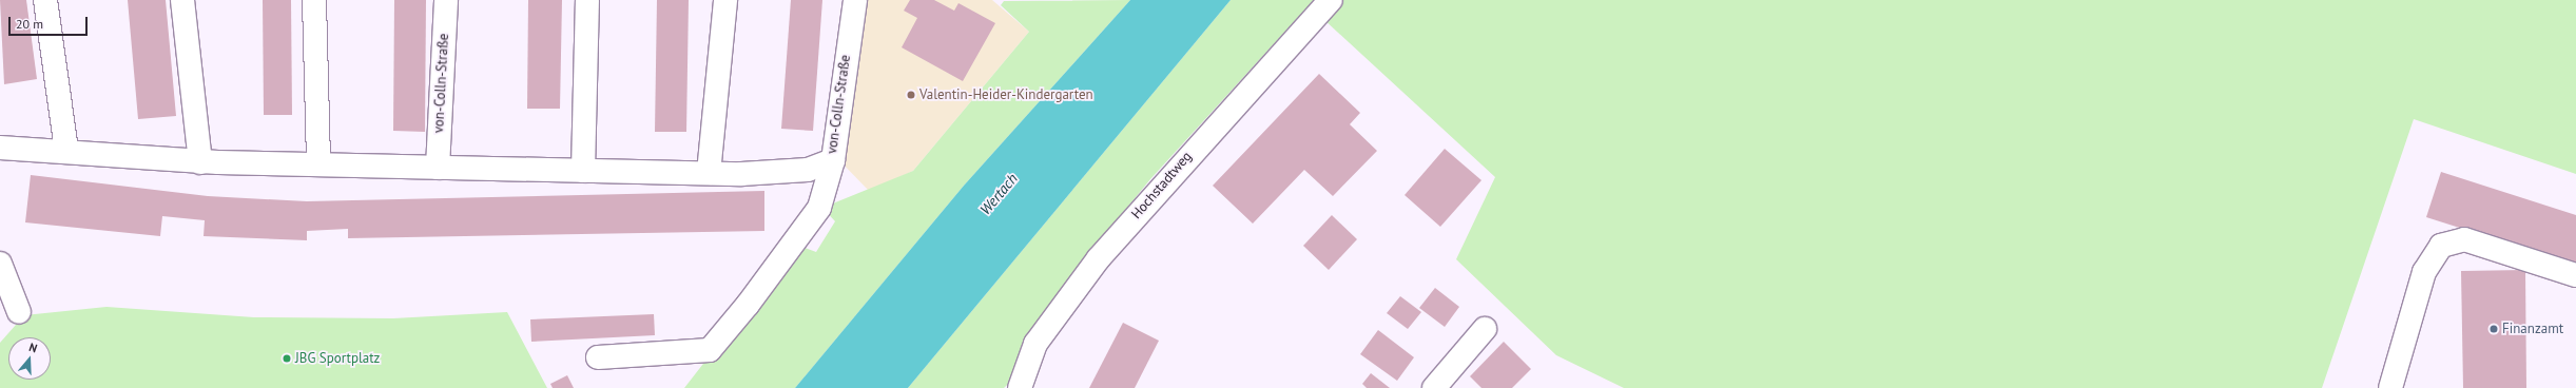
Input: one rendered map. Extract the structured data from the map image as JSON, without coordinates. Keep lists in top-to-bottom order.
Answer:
{
  "streets": {
    "street": ["von-Colln-Straße", "Hochstadtweg"]
  },
  "water": ["Wertach"],
  "places": ["Valentin-Heider-Kindergarten", "Finanzamt", "JBG Sportplatz"],
  "scale_bar": "20 m",
  "north": "top"
}
